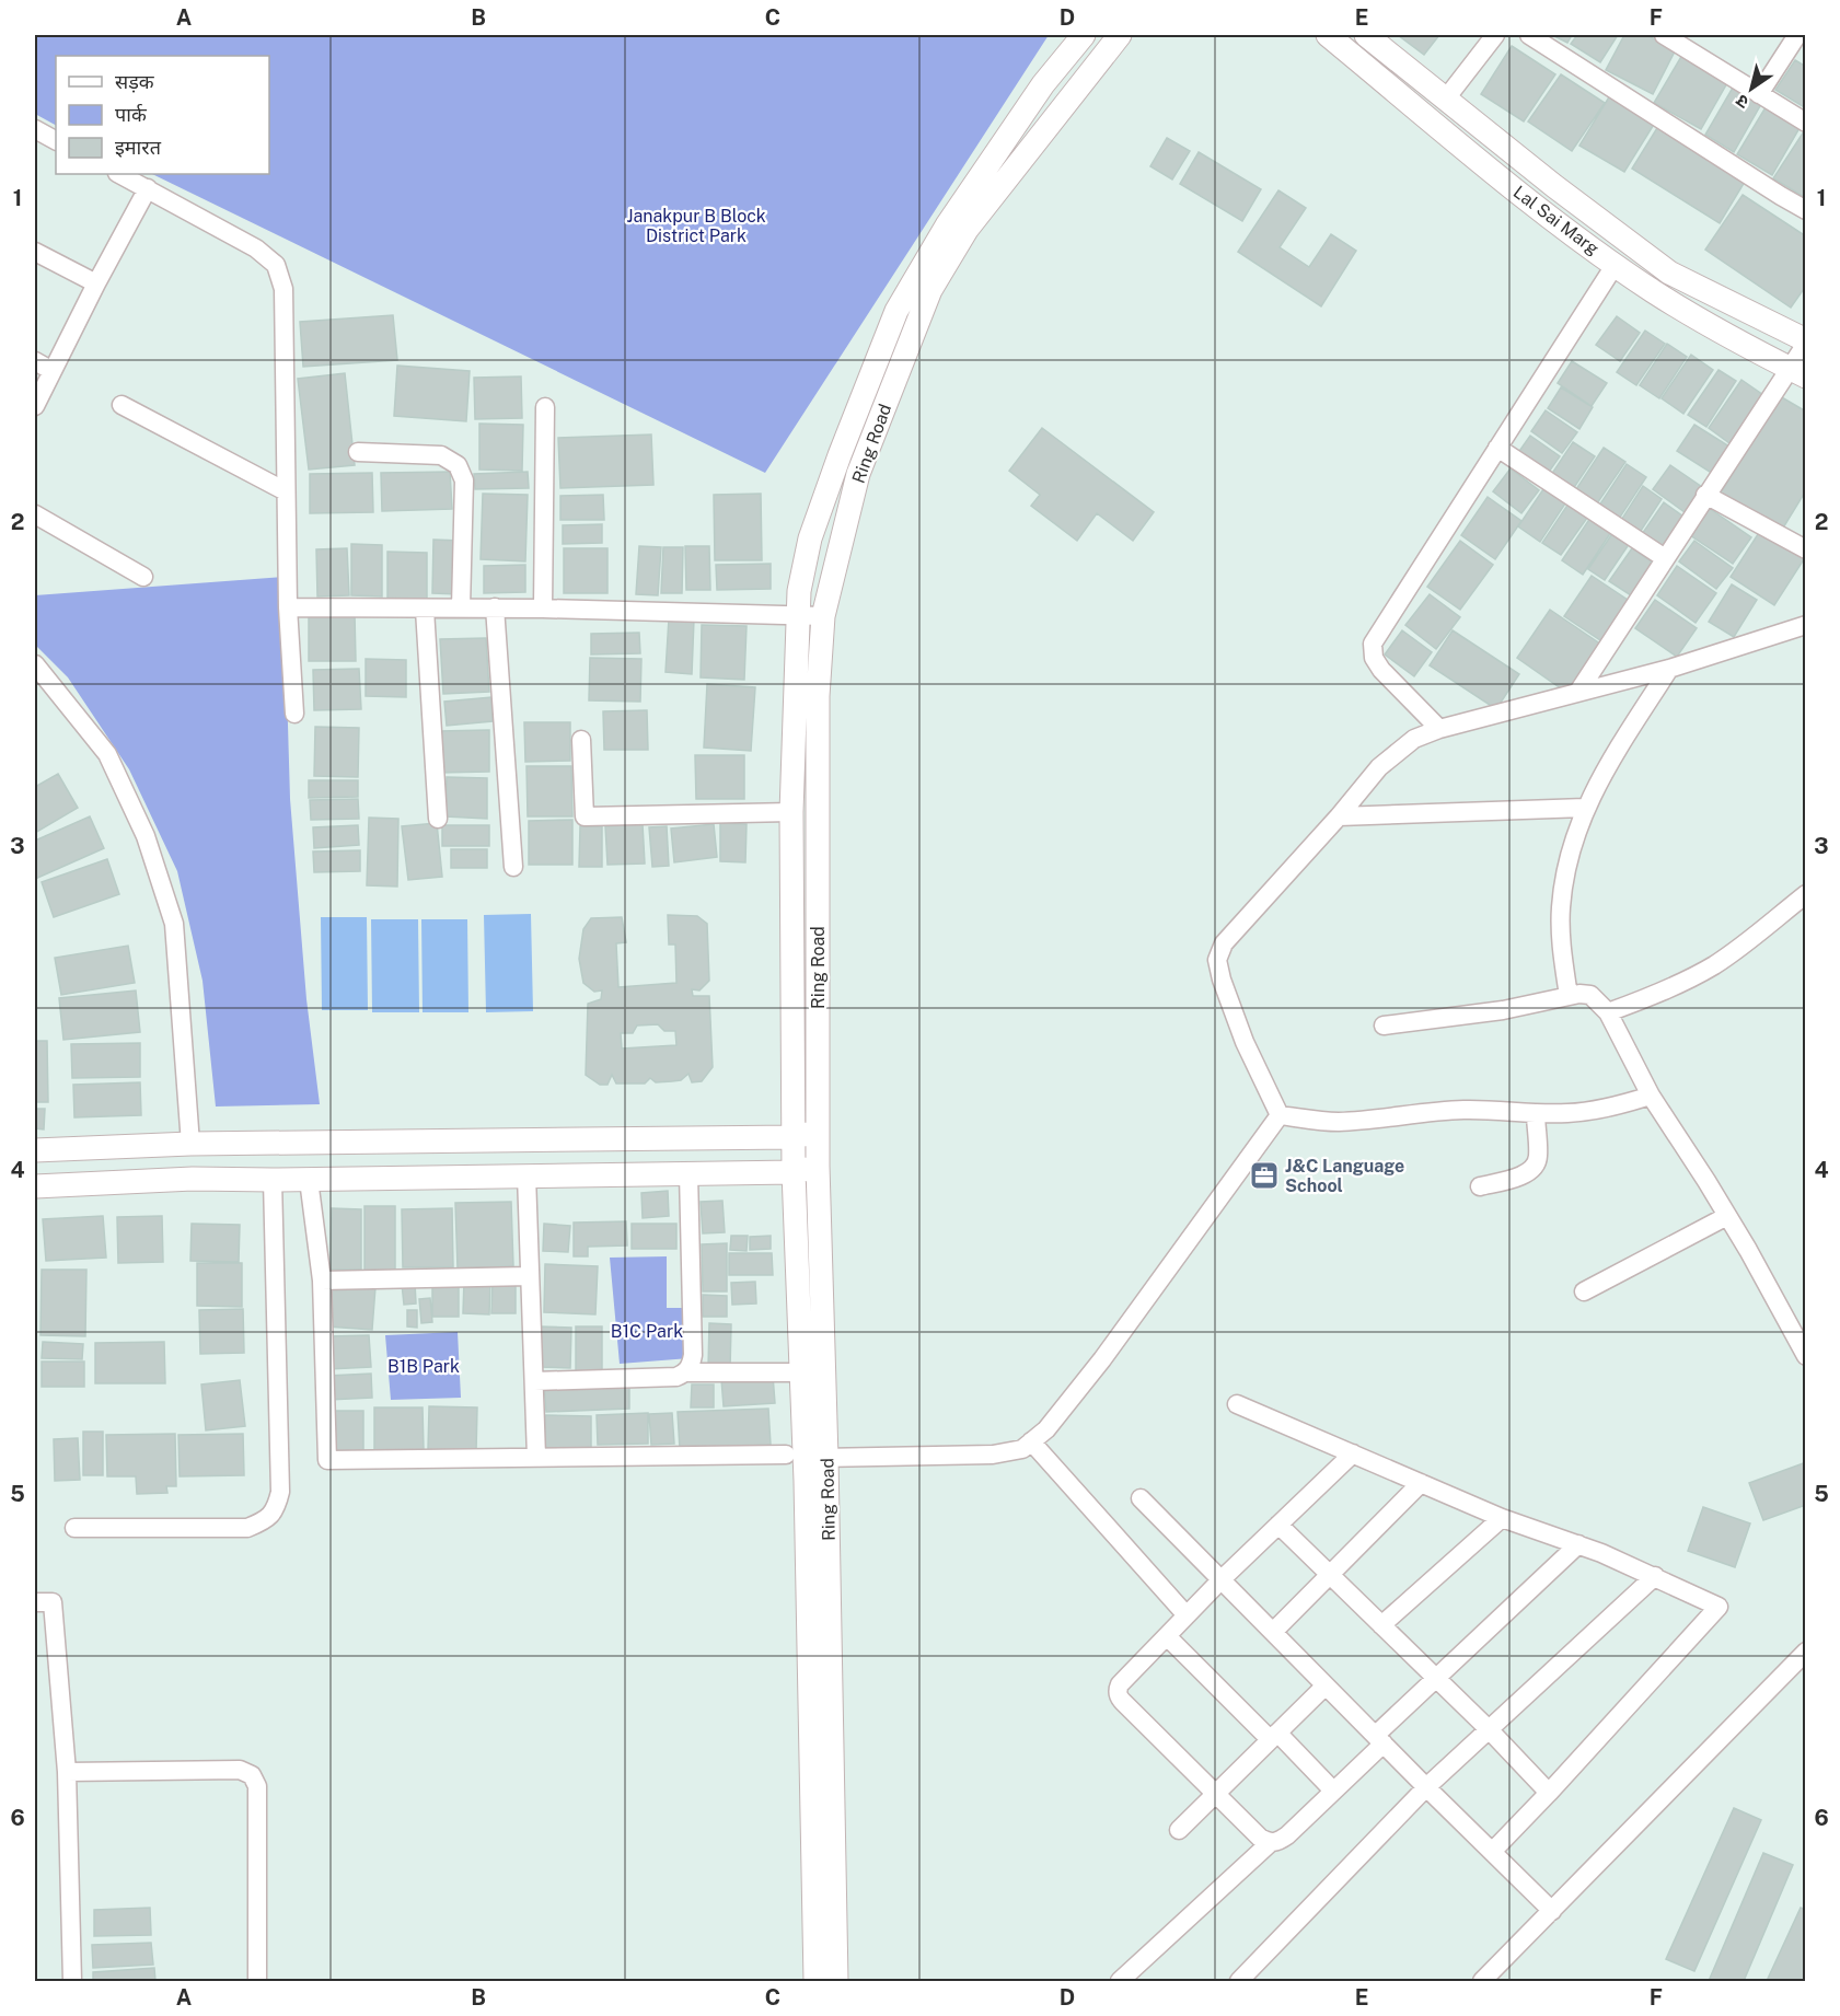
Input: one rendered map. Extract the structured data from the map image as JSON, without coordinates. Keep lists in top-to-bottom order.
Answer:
{
  "streets": {
    "street": ["Lal Sai Marg", "Ring Road"]
  },
  "parks": ["Janakpur B Block District Park", "B1C Park", "B1B Park"],
  "places": {
    "office": ["J&C Language School"]
  },
  "legend": ["सड़क", "पार्क", "इमारत"],
  "north": "bottom left",
  "grid": {
    "columns": [
      "A",
      "B",
      "C",
      "D",
      "E",
      "F"
    ],
    "rows": [
      "1",
      "2",
      "3",
      "4",
      "5",
      "6"
    ]
  }
}
